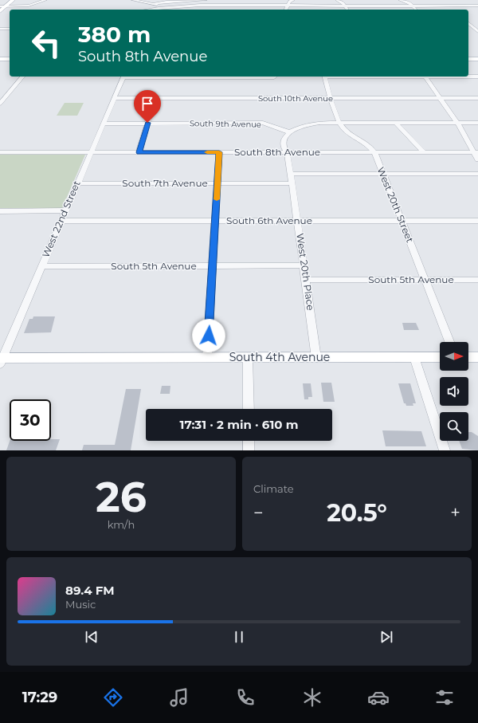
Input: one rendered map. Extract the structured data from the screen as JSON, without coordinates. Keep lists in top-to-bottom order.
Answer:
{
  "streets": {
    "main road": ["South 4th Avenue"],
    "street": [
      "South 10th Avenue",
      "South 9th Avenue",
      "South 8th Avenue",
      "South 7th Avenue",
      "West 20th Street",
      "West 22nd Street",
      "South 6th Avenue",
      "South 5th Avenue",
      "West 20th Place"
    ]
  },
  "crossings": [
    ["South 10th Avenue", "West 20th Street"],
    ["South 10th Avenue", "West 22nd Street"],
    ["South 9th Avenue", "West 22nd Street"],
    ["South 9th Avenue", "West 20th Place"],
    ["South 8th Avenue", "West 20th Street"],
    ["South 8th Avenue", "West 22nd Street"],
    ["South 8th Avenue", "West 20th Place"],
    ["South 7th Avenue", "West 22nd Street"],
    ["South 7th Avenue", "West 20th Place"],
    ["West 20th Street", "South 6th Avenue"],
    ["West 20th Street", "South 5th Avenue"],
    ["West 22nd Street", "South 6th Avenue"],
    ["West 22nd Street", "South 5th Avenue"],
    ["West 22nd Street", "South 4th Avenue"],
    ["South 6th Avenue", "West 20th Place"],
    ["South 5th Avenue", "West 20th Place"],
    ["West 20th Place", "South 4th Avenue"]
  ],
  "north": "right",
  "page": {
    "turn": ["380 m", "South 8th Avenue"],
    "limit": "30",
    "trip": "17:31 · 2 min · 610 m",
    "tile": [
      ["26", "km/h"],
      "Climate"
    ],
    "heat": ["−", "20.5°", "+"],
    "song": ["89.4 FM", "Music"],
    "tabs": "17:29"
  }
}
